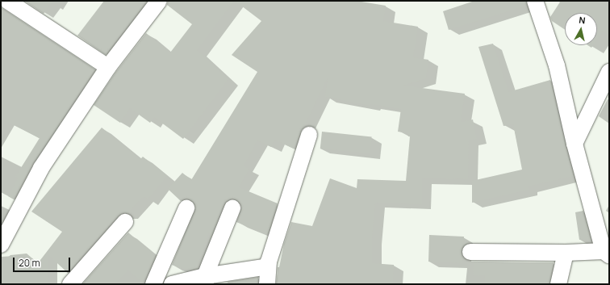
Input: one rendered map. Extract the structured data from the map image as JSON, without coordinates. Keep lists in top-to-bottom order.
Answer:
{
  "scale_bar": "20 m",
  "north": "top"
}
